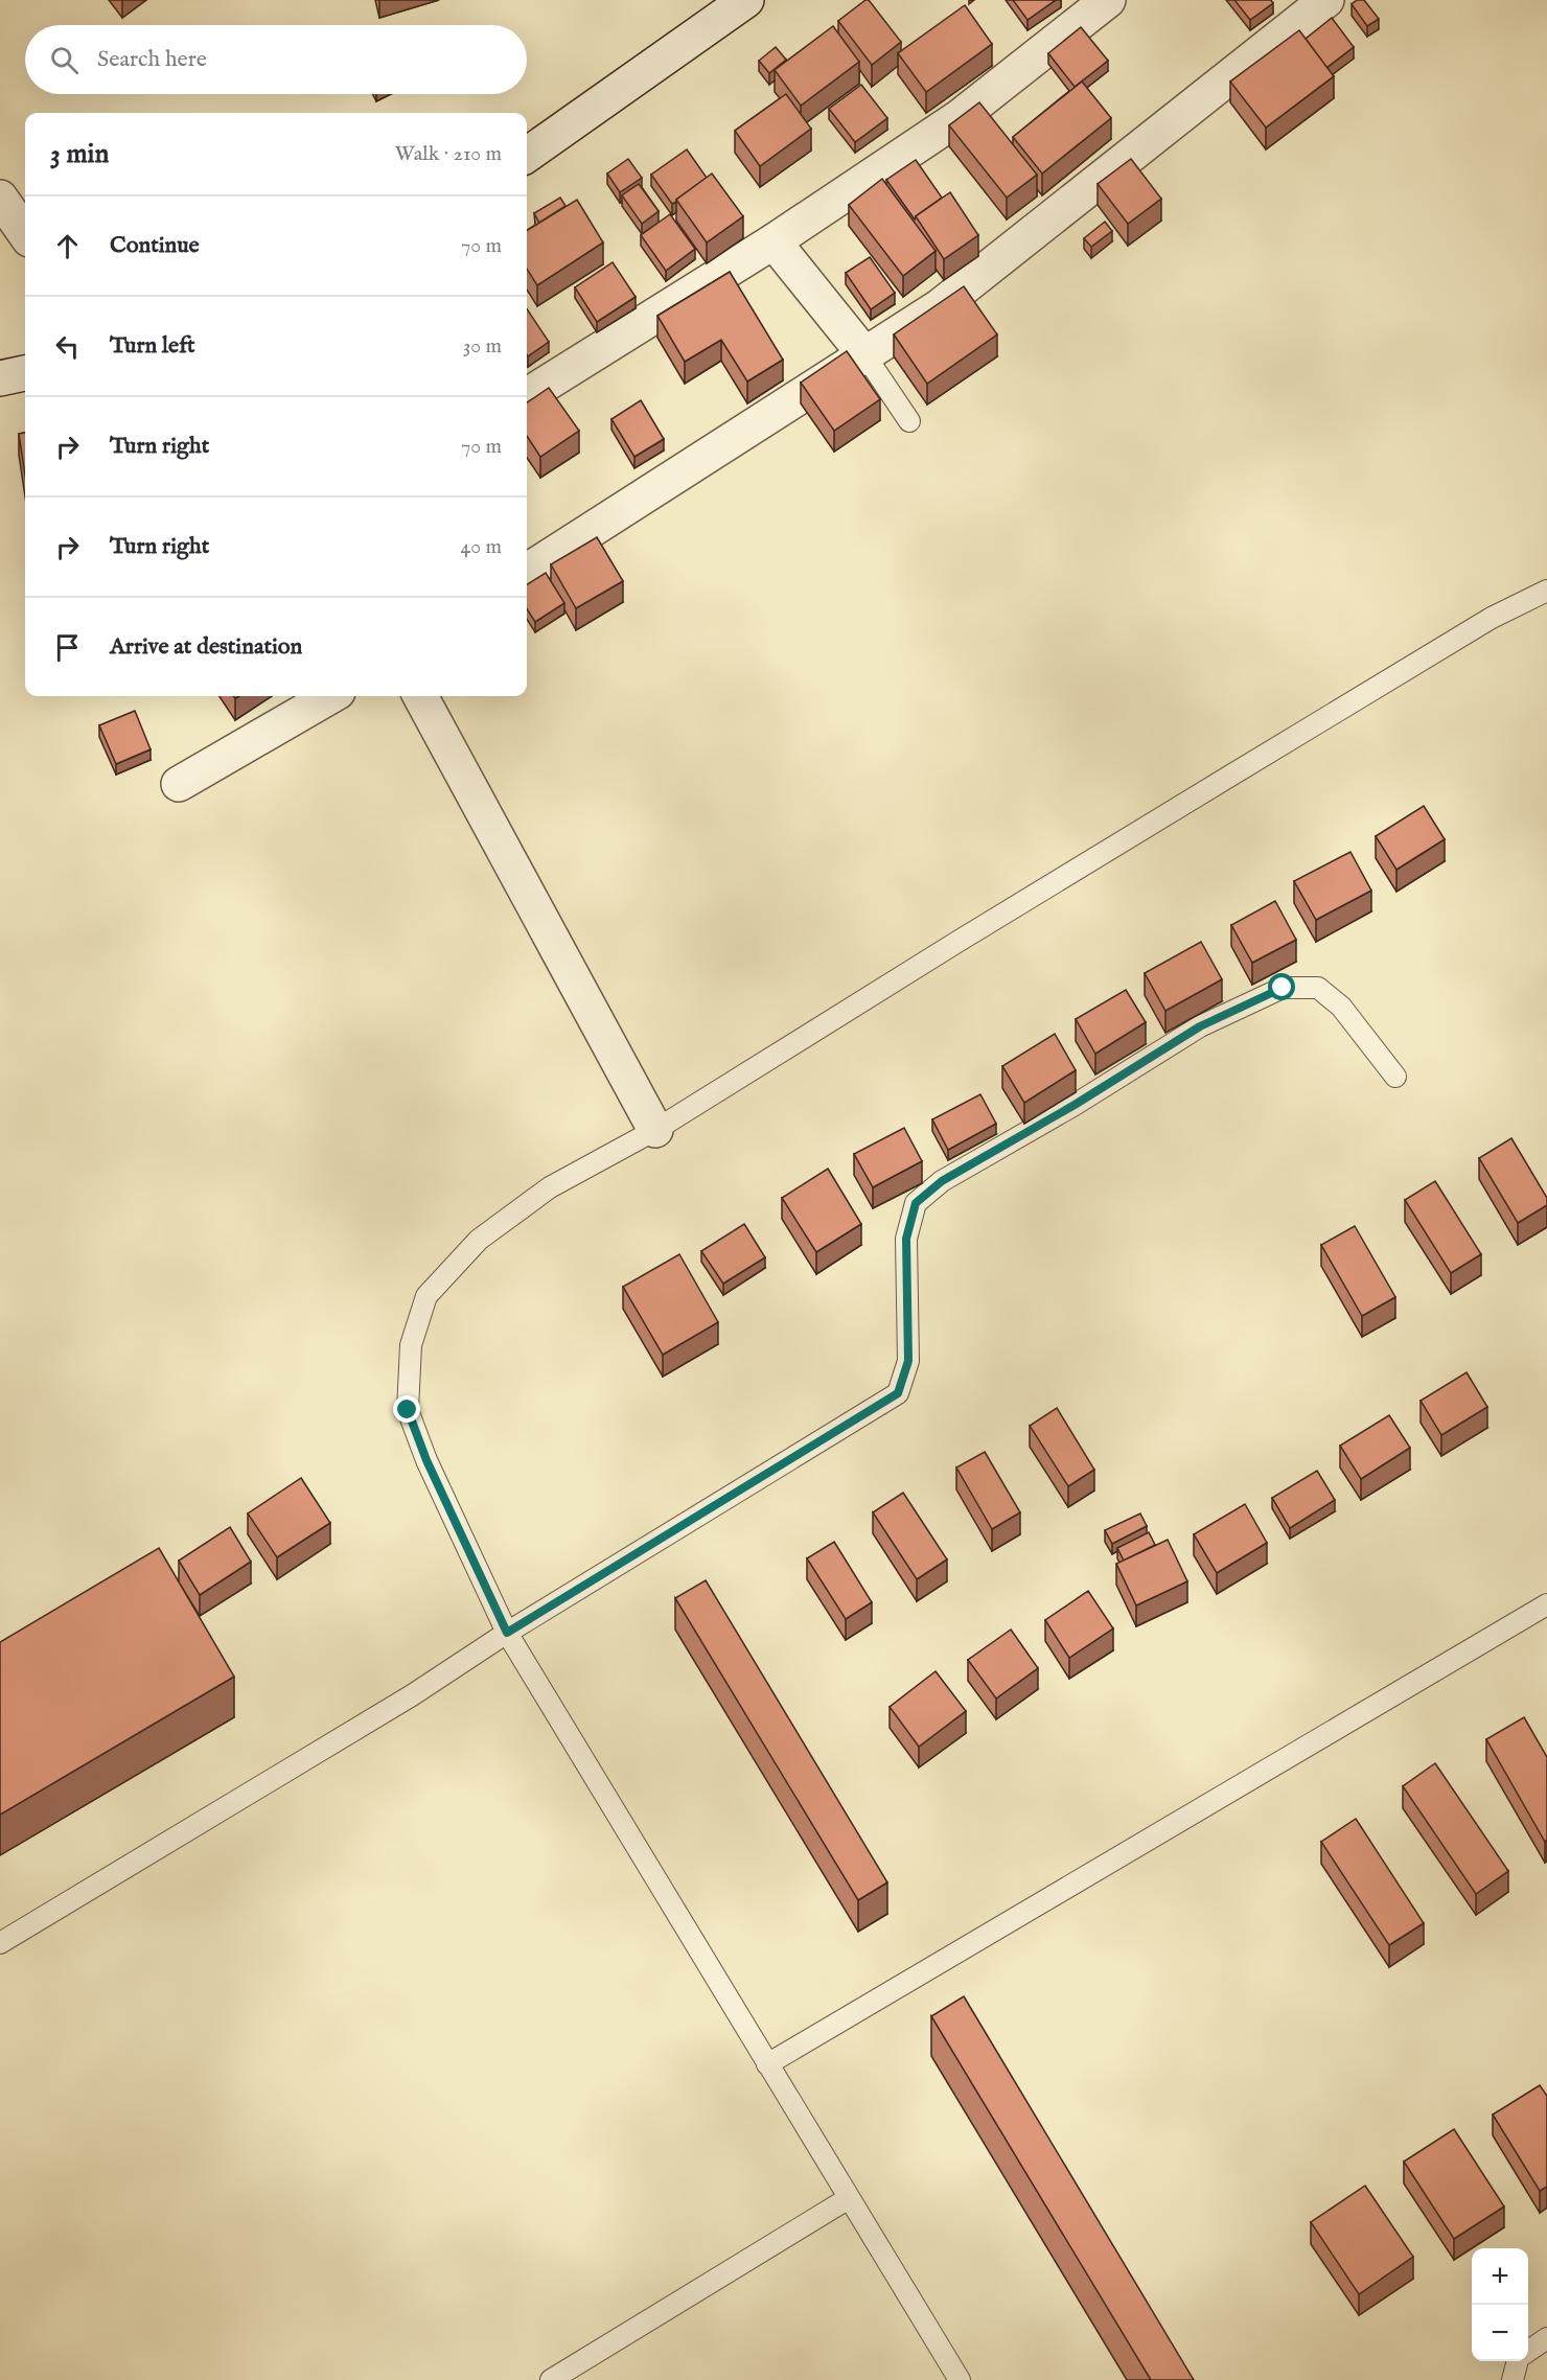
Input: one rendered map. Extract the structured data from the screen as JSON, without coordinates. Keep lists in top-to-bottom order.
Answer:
{
  "page": {
    "search": "Search here",
    "heading": ["3 min", "Walk · 210 m"],
    "list": [
      ["Continue", "70 m"],
      ["Turn left", "30 m"],
      ["Turn right", "70 m"],
      ["Turn right", "40 m"],
      "Arrive at destination"
    ],
    "map_buttons": ["+", "−"]
  }
}
